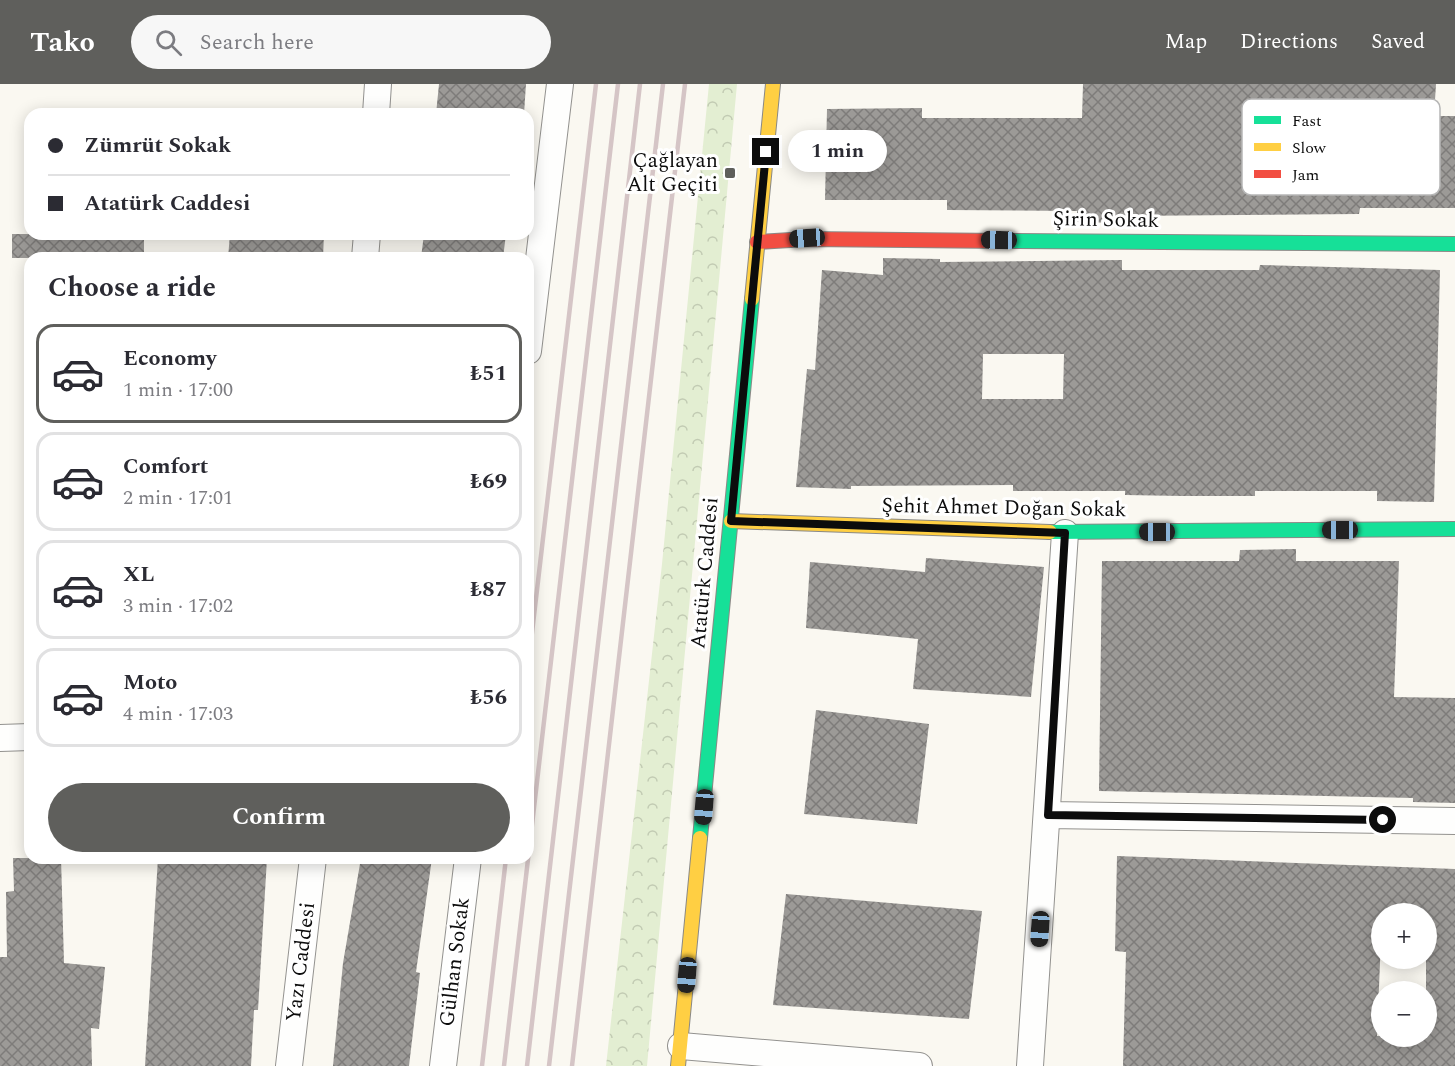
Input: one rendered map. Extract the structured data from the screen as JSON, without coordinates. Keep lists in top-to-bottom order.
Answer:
{
  "streets": {
    "street": [
      "Şirin Sokak",
      "Şehit Ahmet Doğan Sokak",
      "Atatürk Caddesi",
      "Yazı Caddesi",
      "Gülhan Sokak"
    ]
  },
  "crossings": [
    ["Şirin Sokak", "Atatürk Caddesi"],
    ["Şehit Ahmet Doğan Sokak", "Atatürk Caddesi"]
  ],
  "places": {
    "transit": ["Çağlayan Alt Geçiti"]
  },
  "legend": ["Fast", "Slow", "Jam"],
  "page": {
    "header": "Tako",
    "search": "Search here",
    "nav": ["Map", "Directions", "Saved"],
    "banner": ["Zümrüt Sokak", "Atatürk Caddesi"],
    "bubble": "1 min",
    "heading": "Choose a ride",
    "list": [
      {
        "name": "Economy",
        "note": "1 min · 17:00",
        "value": "₺51"
      },
      {
        "name": "Comfort",
        "note": "2 min · 17:01",
        "value": "₺69"
      },
      {
        "name": "XL",
        "note": "3 min · 17:02",
        "value": "₺87"
      },
      {
        "name": "Moto",
        "note": "4 min · 17:03",
        "value": "₺56"
      }
    ],
    "buttons": "Confirm",
    "map_buttons": ["+", "−"]
  }
}
